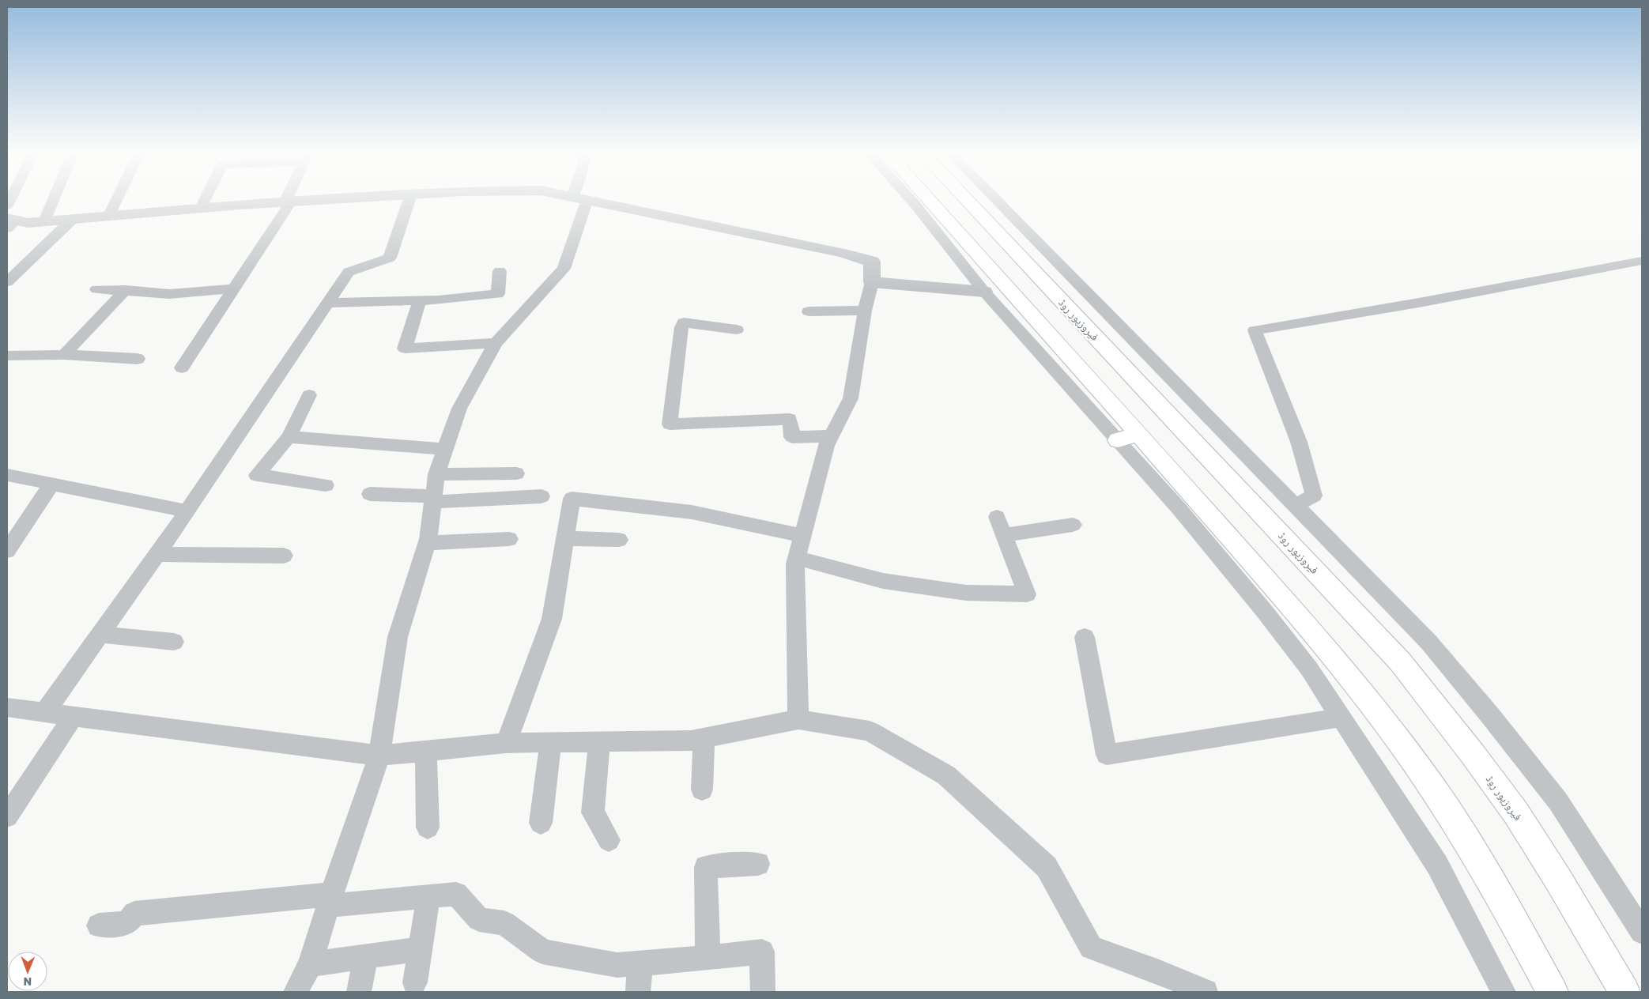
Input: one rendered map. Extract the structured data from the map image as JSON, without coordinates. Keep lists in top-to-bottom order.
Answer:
{
  "streets": {
    "highway": ["فیروزپور روڈ"]
  },
  "north": "bottom"
}
